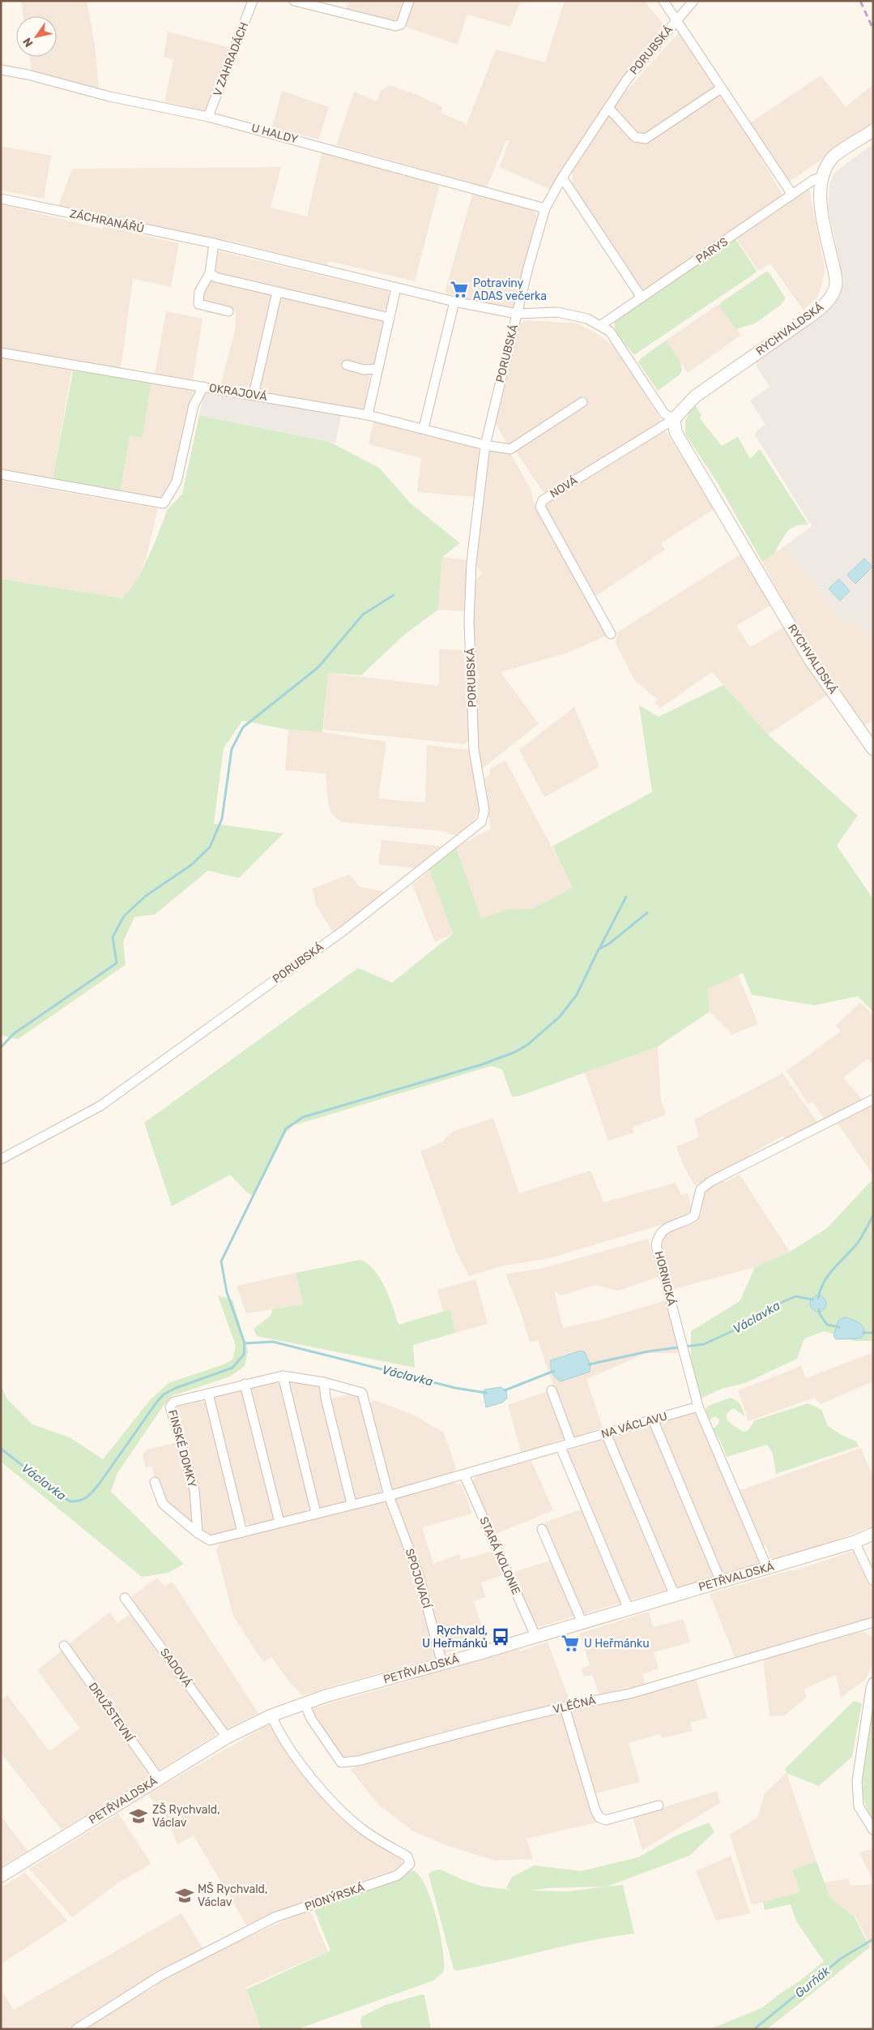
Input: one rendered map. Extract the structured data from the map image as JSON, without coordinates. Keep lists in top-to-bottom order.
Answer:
{
  "streets": {
    "street": [
      "PORUBSKÁ",
      "V ZAHRADÁCH",
      "U HALDY",
      "ZÁCHRANÁŘŮ",
      "PARYS",
      "RYCHVALDSKÁ",
      "OKRAJOVÁ",
      "NOVÁ",
      "HORNICKÁ",
      "NA VÁCLAVU",
      "FINSKÉ DOMKY",
      "STARÁ KOLONIE",
      "PETŘVALDSKÁ",
      "SPOJOVACÍ",
      "SADOVÁ",
      "VLÉČNÁ",
      "DRUŽSTEVNÍ",
      "PIONÝRSKÁ"
    ]
  },
  "crossings": [
    ["PORUBSKÁ", "U HALDY"],
    ["PORUBSKÁ", "ZÁCHRANÁŘŮ"],
    ["PORUBSKÁ", "OKRAJOVÁ"],
    ["V ZAHRADÁCH", "U HALDY"],
    ["PARYS", "RYCHVALDSKÁ"],
    ["RYCHVALDSKÁ", "NOVÁ"],
    ["HORNICKÁ", "NA VÁCLAVU"],
    ["HORNICKÁ", "PETŘVALDSKÁ"],
    ["NA VÁCLAVU", "STARÁ KOLONIE"],
    ["FINSKÉ DOMKY", "SPOJOVACÍ"],
    ["STARÁ KOLONIE", "PETŘVALDSKÁ"],
    ["PETŘVALDSKÁ", "SPOJOVACÍ"],
    ["PETŘVALDSKÁ", "SADOVÁ"],
    ["PETŘVALDSKÁ", "VLÉČNÁ"],
    ["PETŘVALDSKÁ", "DRUŽSTEVNÍ"],
    ["PETŘVALDSKÁ", "PIONÝRSKÁ"]
  ],
  "water": ["Václavka", "Gurňák"],
  "places": {
    "supermarket": ["Potraviny ADAS večerka", "U Heřmánku"],
    "bus stop": ["Rychvald, U Heřmánků"],
    "school or university": ["ZŠ Rychvald, Václav", "MŠ Rychvald, Václav"]
  },
  "north": "bottom left"
}
